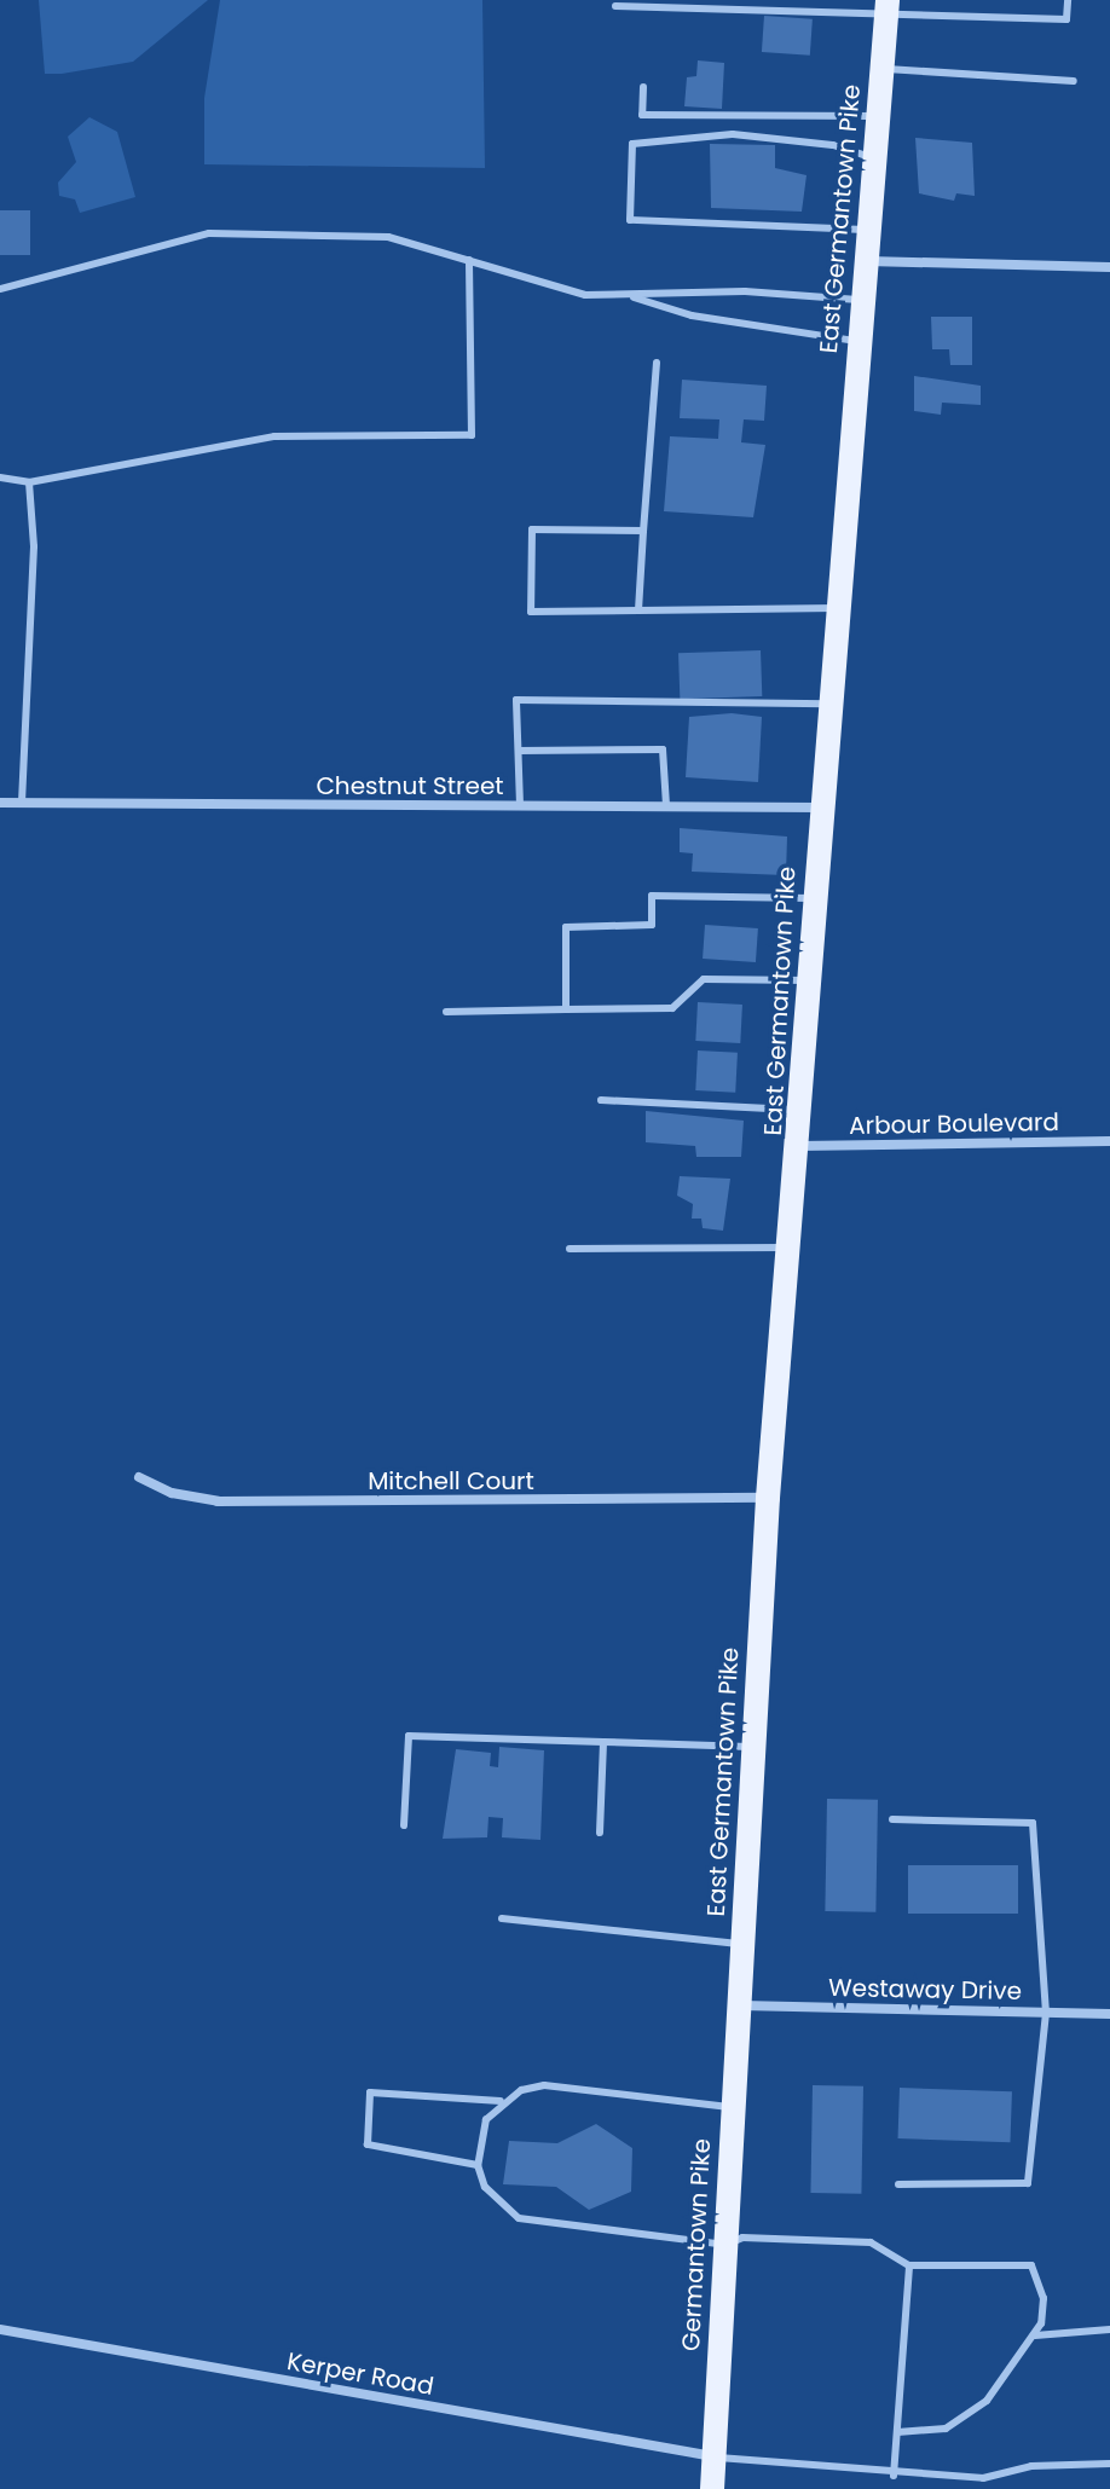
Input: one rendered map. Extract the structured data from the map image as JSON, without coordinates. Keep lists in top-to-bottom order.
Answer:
{
  "streets": {
    "main road": ["East Germantown Pike", "Germantown Pike"],
    "street": [
      "Chestnut Street",
      "Arbour Boulevard",
      "Mitchell Court",
      "Westaway Drive",
      "Kerper Road"
    ]
  },
  "crossings": [
    ["East Germantown Pike", "Chestnut Street"],
    ["East Germantown Pike", "Arbour Boulevard"],
    ["East Germantown Pike", "Mitchell Court"],
    ["East Germantown Pike", "Westaway Drive"],
    ["East Germantown Pike", "Germantown Pike"],
    ["Westaway Drive", "Germantown Pike"],
    ["Germantown Pike", "Kerper Road"]
  ]
}
